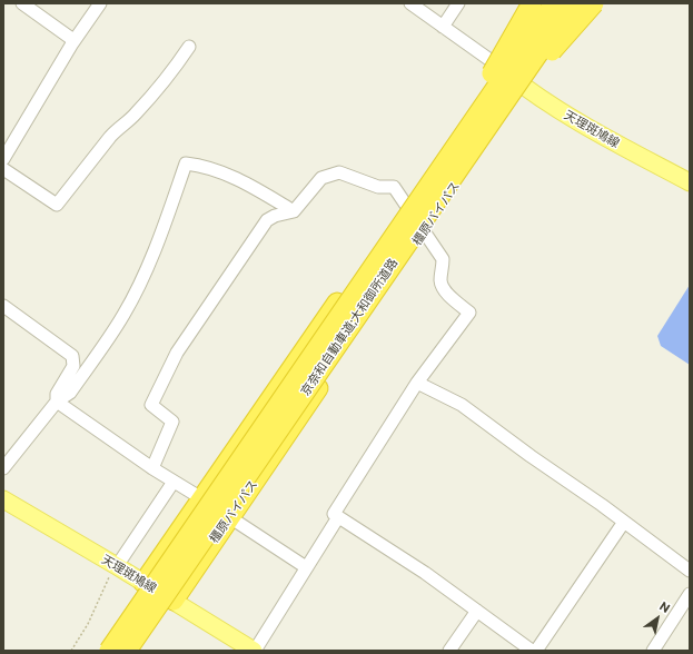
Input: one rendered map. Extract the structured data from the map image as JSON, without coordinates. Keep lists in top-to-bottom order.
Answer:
{
  "streets": {
    "highway": ["橿原バイパス", "京奈和自動車道;大和御所道路"],
    "main road": ["天理斑鳩線"]
  },
  "crossings": [
    ["天理斑鳩線", "橿原バイパス"]
  ],
  "north": "top right"
}
